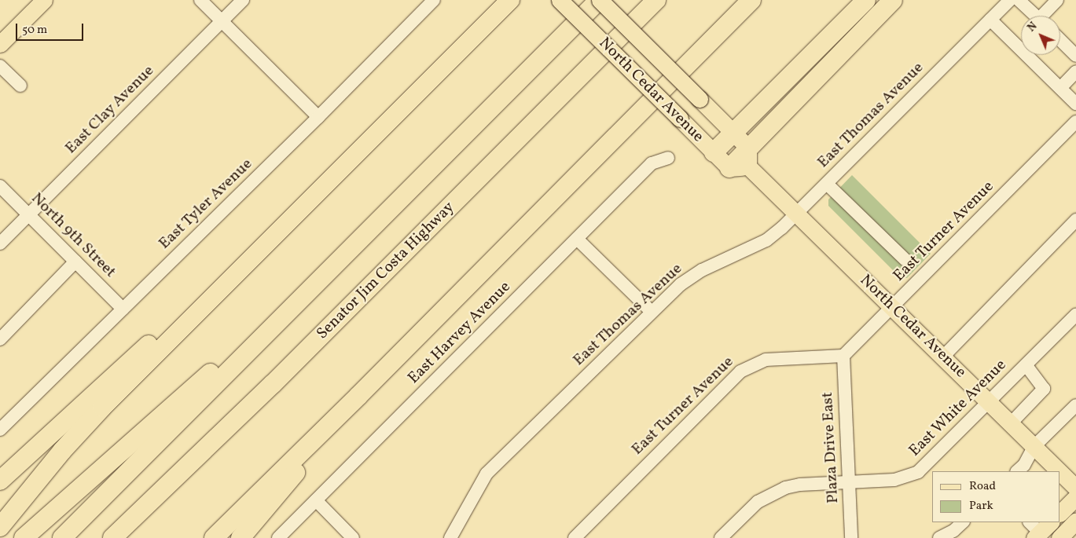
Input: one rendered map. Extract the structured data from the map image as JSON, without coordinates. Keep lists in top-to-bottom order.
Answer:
{
  "streets": {
    "highway": ["Senator Jim Costa Highway"],
    "main road": ["North Cedar Avenue"],
    "street": [
      "East Clay Avenue",
      "East Thomas Avenue",
      "East Tyler Avenue",
      "East Turner Avenue",
      "North 9th Street",
      "East Harvey Avenue",
      "East White Avenue",
      "Plaza Drive East"
    ]
  },
  "crossings": [
    ["North Cedar Avenue", "East Thomas Avenue"],
    ["North Cedar Avenue", "East Turner Avenue"],
    ["North Cedar Avenue", "East White Avenue"],
    ["East Clay Avenue", "North 9th Street"],
    ["East Tyler Avenue", "North 9th Street"],
    ["East Turner Avenue", "Plaza Drive East"],
    ["East White Avenue", "Plaza Drive East"]
  ],
  "legend": ["Road", "Park"],
  "scale_bar": "50 m",
  "north": "top left"
}
